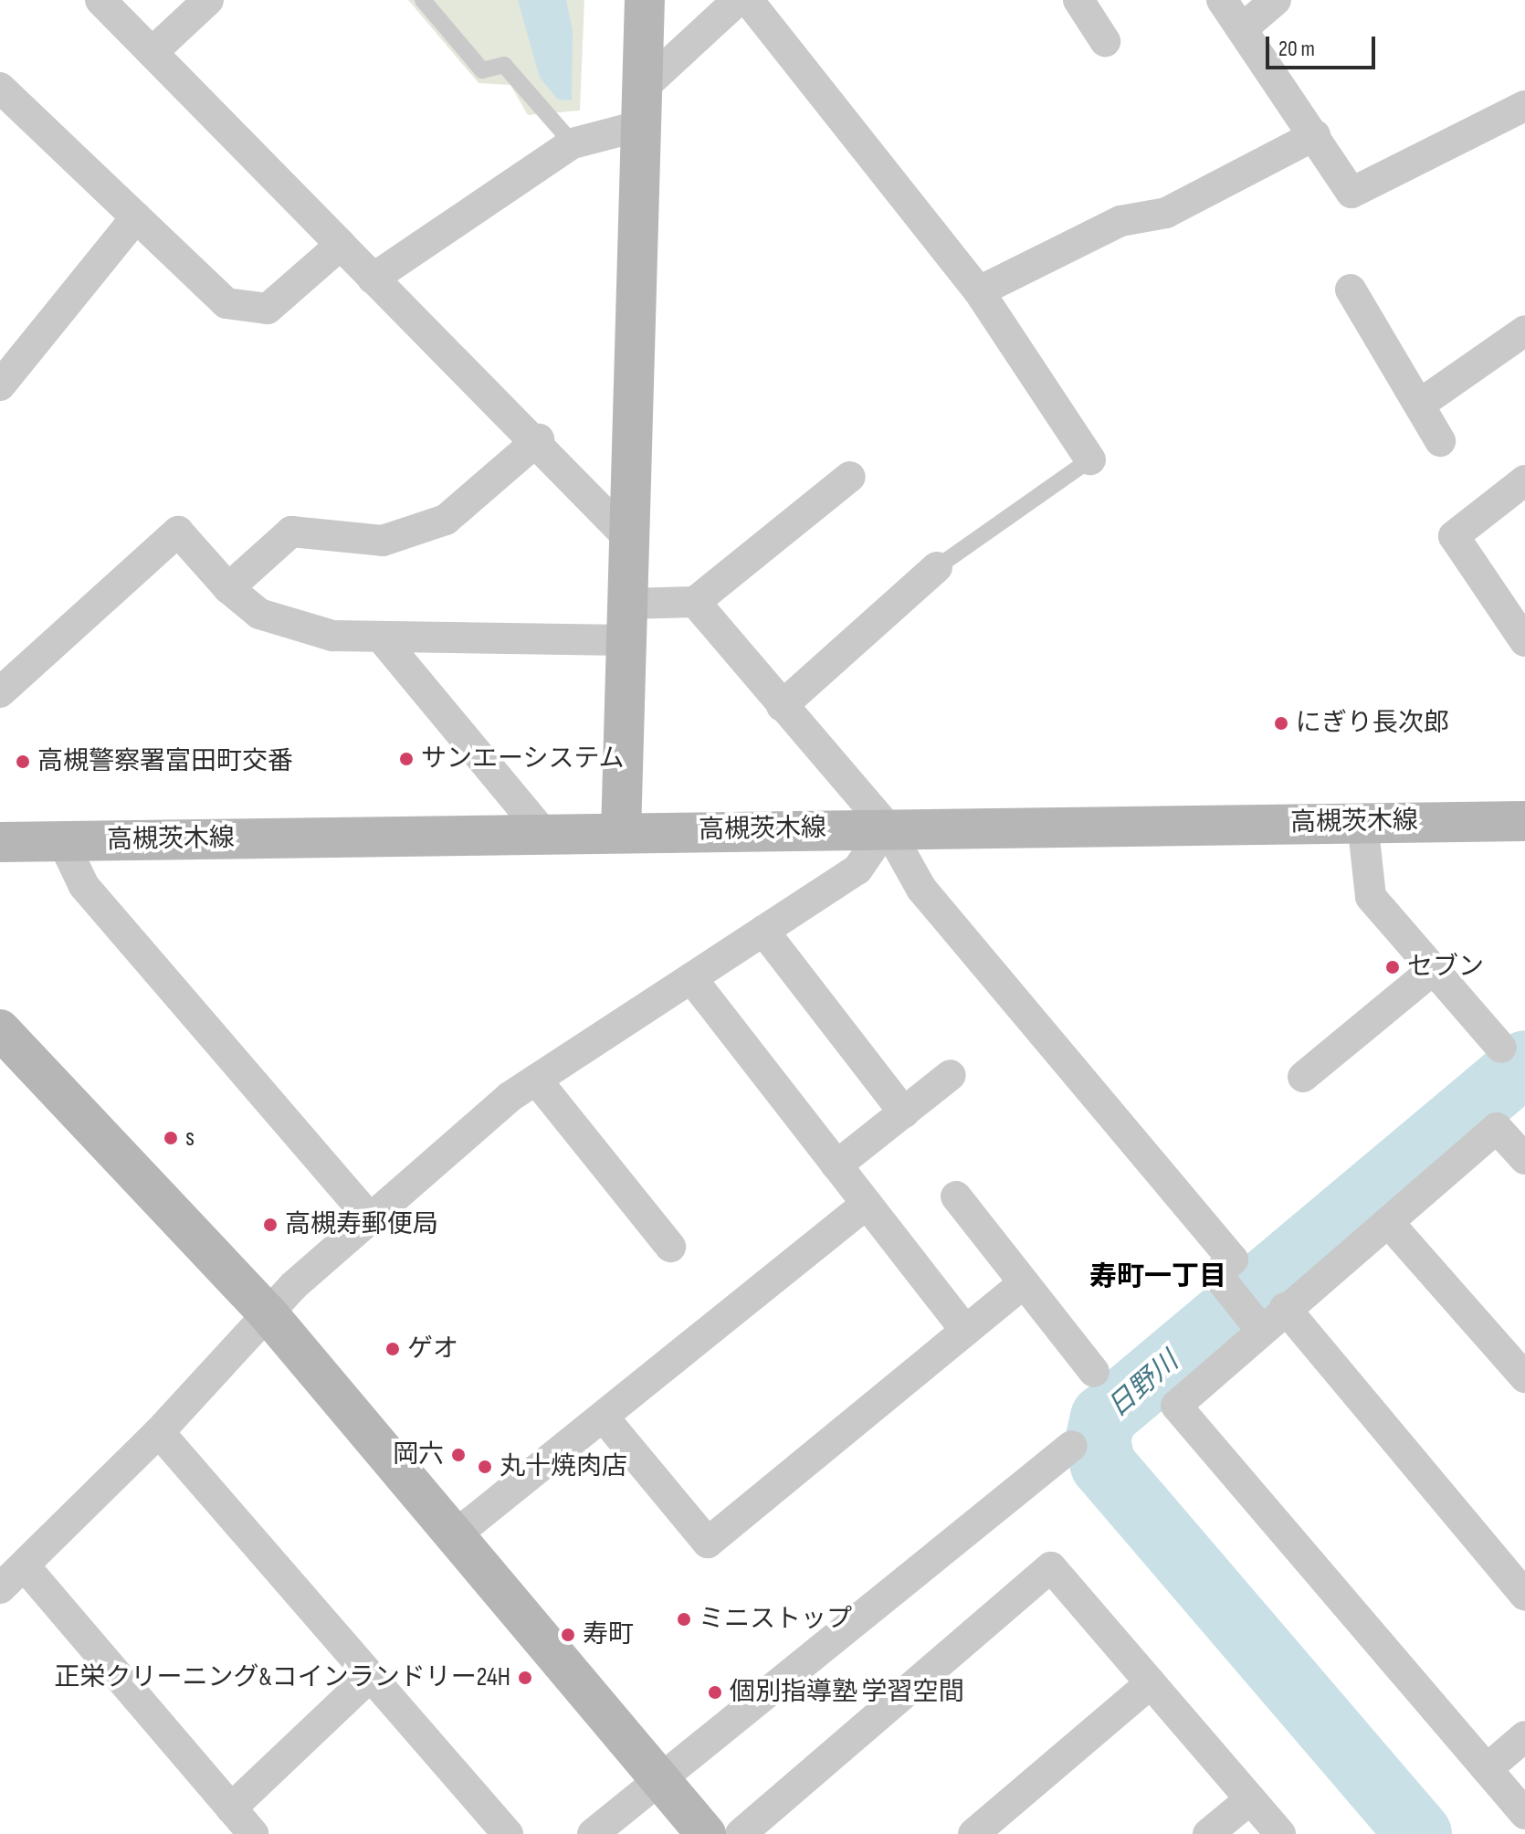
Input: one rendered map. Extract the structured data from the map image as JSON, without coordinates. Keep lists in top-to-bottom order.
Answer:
{
  "streets": {
    "street": ["高槻茨木線"]
  },
  "districts": ["寿町一丁目"],
  "water": ["日野川"],
  "places": [
    "にぎり長次郎",
    "サンエーシステム",
    "高槻警察署富田町交番",
    "セブン",
    "s",
    "高槻寿郵便局",
    "ゲオ",
    "岡六",
    "丸十焼肉店",
    "ミニストップ",
    "寿町",
    "正栄クリーニング&コインランドリー24H",
    "個別指導塾 学習空間"
  ],
  "scale_bar": "20 m"
}
